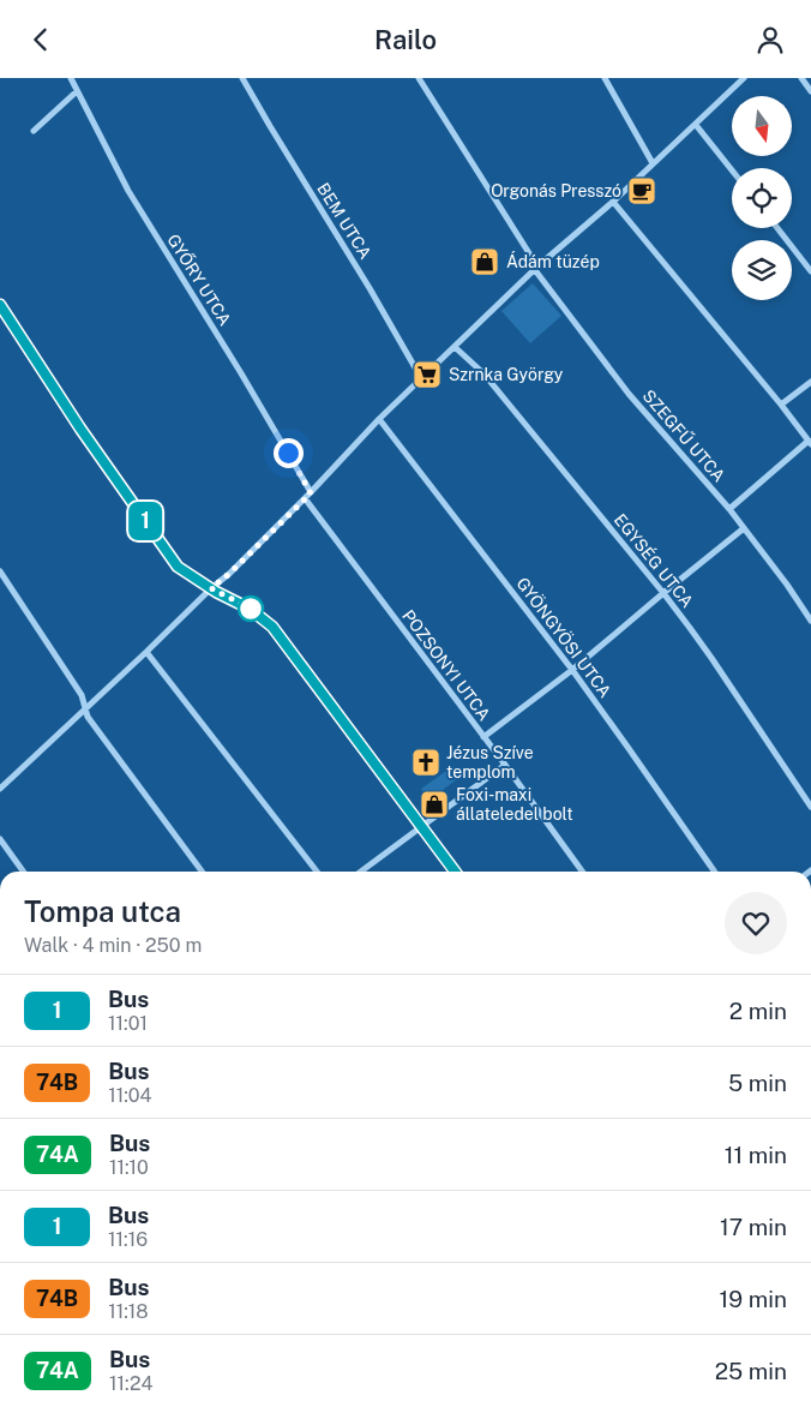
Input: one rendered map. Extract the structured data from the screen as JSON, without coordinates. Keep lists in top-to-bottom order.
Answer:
{
  "streets": {
    "street": [
      "BEM UTCA",
      "GYŐRY UTCA",
      "SZEGFŰ UTCA",
      "EGYSÉG UTCA",
      "GYÖNGYÖSI UTCA",
      "POZSONYI UTCA"
    ]
  },
  "places": {
    "cafe": ["Orgonás Presszó"],
    "shop": ["Ádám tüzép", "Foxi-maxi állateledel bolt"],
    "supermarket": ["Szrnka György"],
    "church": ["Jézus Szíve templom"]
  },
  "lines": ["bus line 1"],
  "north": "bottom",
  "page": {
    "header": "Railo",
    "on_map": "1",
    "heading": ["Tompa utca", "Walk · 4 min · 250 m"],
    "list": [
      {
        "mark": "1",
        "name": "Bus",
        "note": "11:01",
        "value": "2 min"
      },
      {
        "mark": "74B",
        "name": "Bus",
        "note": "11:04",
        "value": "5 min"
      },
      {
        "mark": "74A",
        "name": "Bus",
        "note": "11:10",
        "value": "11 min"
      },
      {
        "mark": "1",
        "name": "Bus",
        "note": "11:16",
        "value": "17 min"
      },
      {
        "mark": "74B",
        "name": "Bus",
        "note": "11:18",
        "value": "19 min"
      },
      {
        "mark": "74A",
        "name": "Bus",
        "note": "11:24",
        "value": "25 min"
      }
    ]
  }
}
